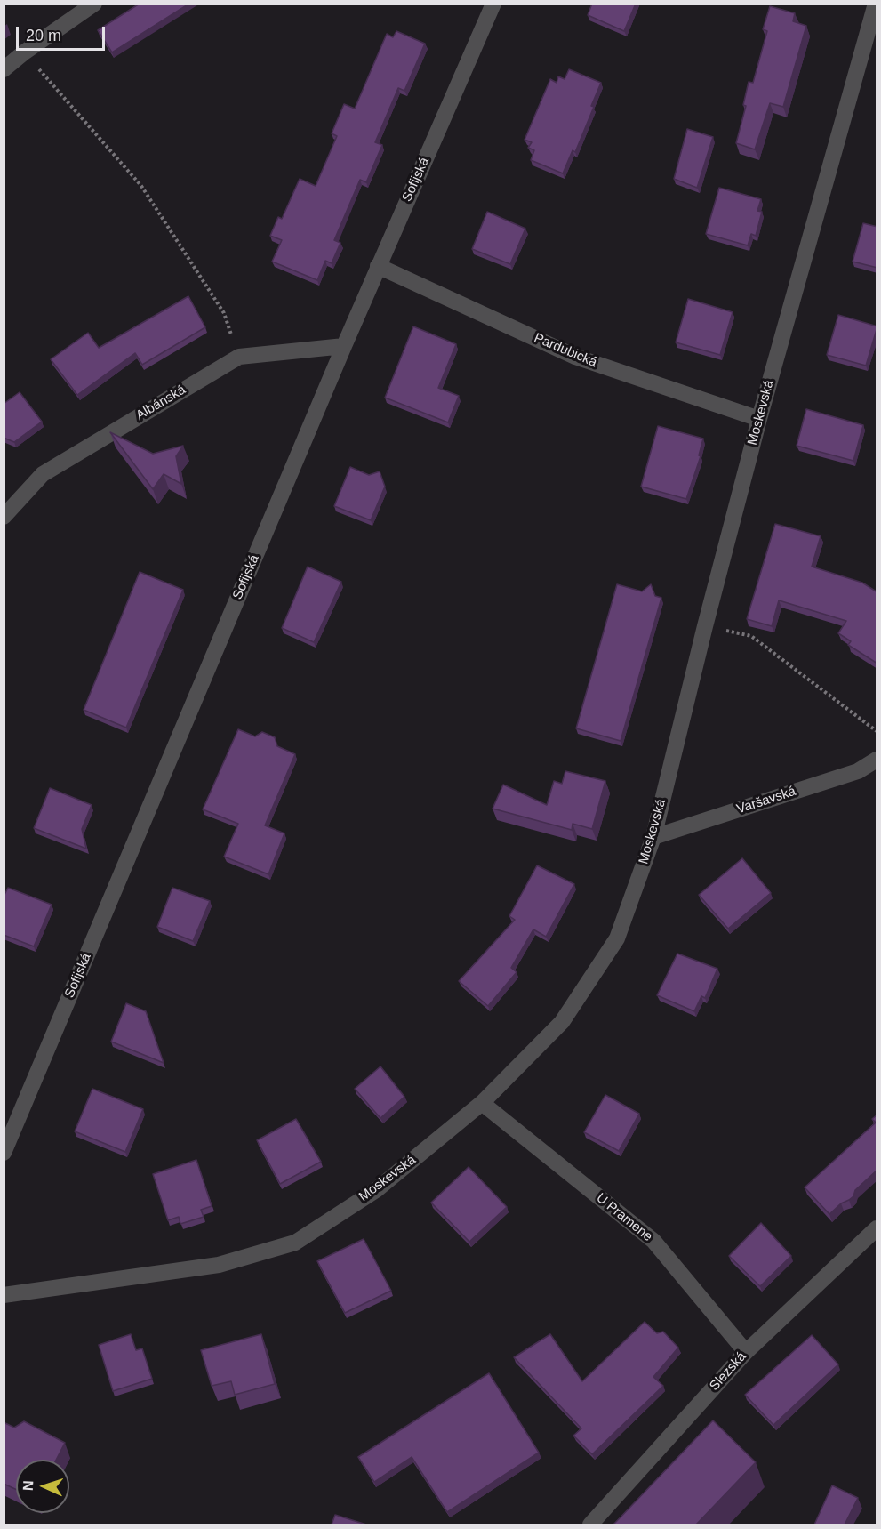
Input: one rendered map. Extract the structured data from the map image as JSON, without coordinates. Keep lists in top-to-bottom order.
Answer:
{
  "streets": {
    "street": [
      "Sofijská",
      "Pardubická",
      "Albánská",
      "Moskevská",
      "Varšavská",
      "U Pramene",
      "Slezská"
    ]
  },
  "crossings": [
    ["Sofijská", "Pardubická"],
    ["Sofijská", "Albánská"],
    ["Pardubická", "Moskevská"],
    ["Moskevská", "Varšavská"],
    ["Moskevská", "U Pramene"],
    ["U Pramene", "Slezská"]
  ],
  "scale_bar": "20 m",
  "north": "left"
}
